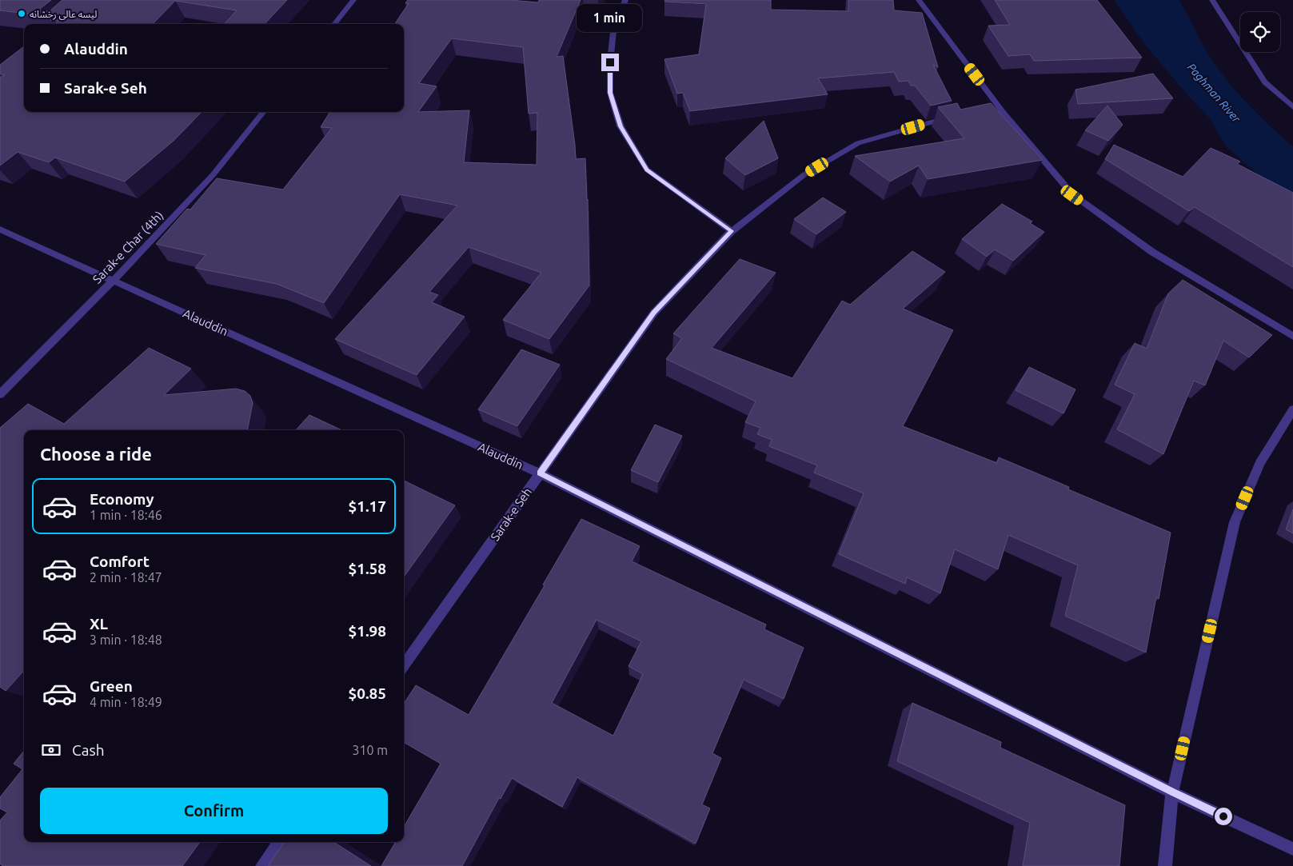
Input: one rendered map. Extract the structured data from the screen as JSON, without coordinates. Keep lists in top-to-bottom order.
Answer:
{
  "streets": {
    "street": ["Sarak-e Char (4th)", "Alauddin", "Sarak-e Seh"]
  },
  "crossings": [
    ["Sarak-e Char (4th)", "Alauddin"],
    ["Alauddin", "Sarak-e Seh"]
  ],
  "water": ["Paghman River"],
  "places": ["لیسه عالی رخشانه"],
  "page": {
    "bubble": "1 min",
    "banner": ["Alauddin", "Sarak-e Seh"],
    "heading": "Choose a ride",
    "list": [
      {
        "name": "Economy",
        "note": "1 min · 18:46",
        "value": "$1.17"
      },
      {
        "name": "Comfort",
        "note": "2 min · 18:47",
        "value": "$1.58"
      },
      {
        "name": "XL",
        "note": "3 min · 18:48",
        "value": "$1.98"
      },
      {
        "name": "Green",
        "note": "4 min · 18:49",
        "value": "$0.85"
      }
    ],
    "pay": ["Cash", "310 m"],
    "buttons": "Confirm"
  }
}
